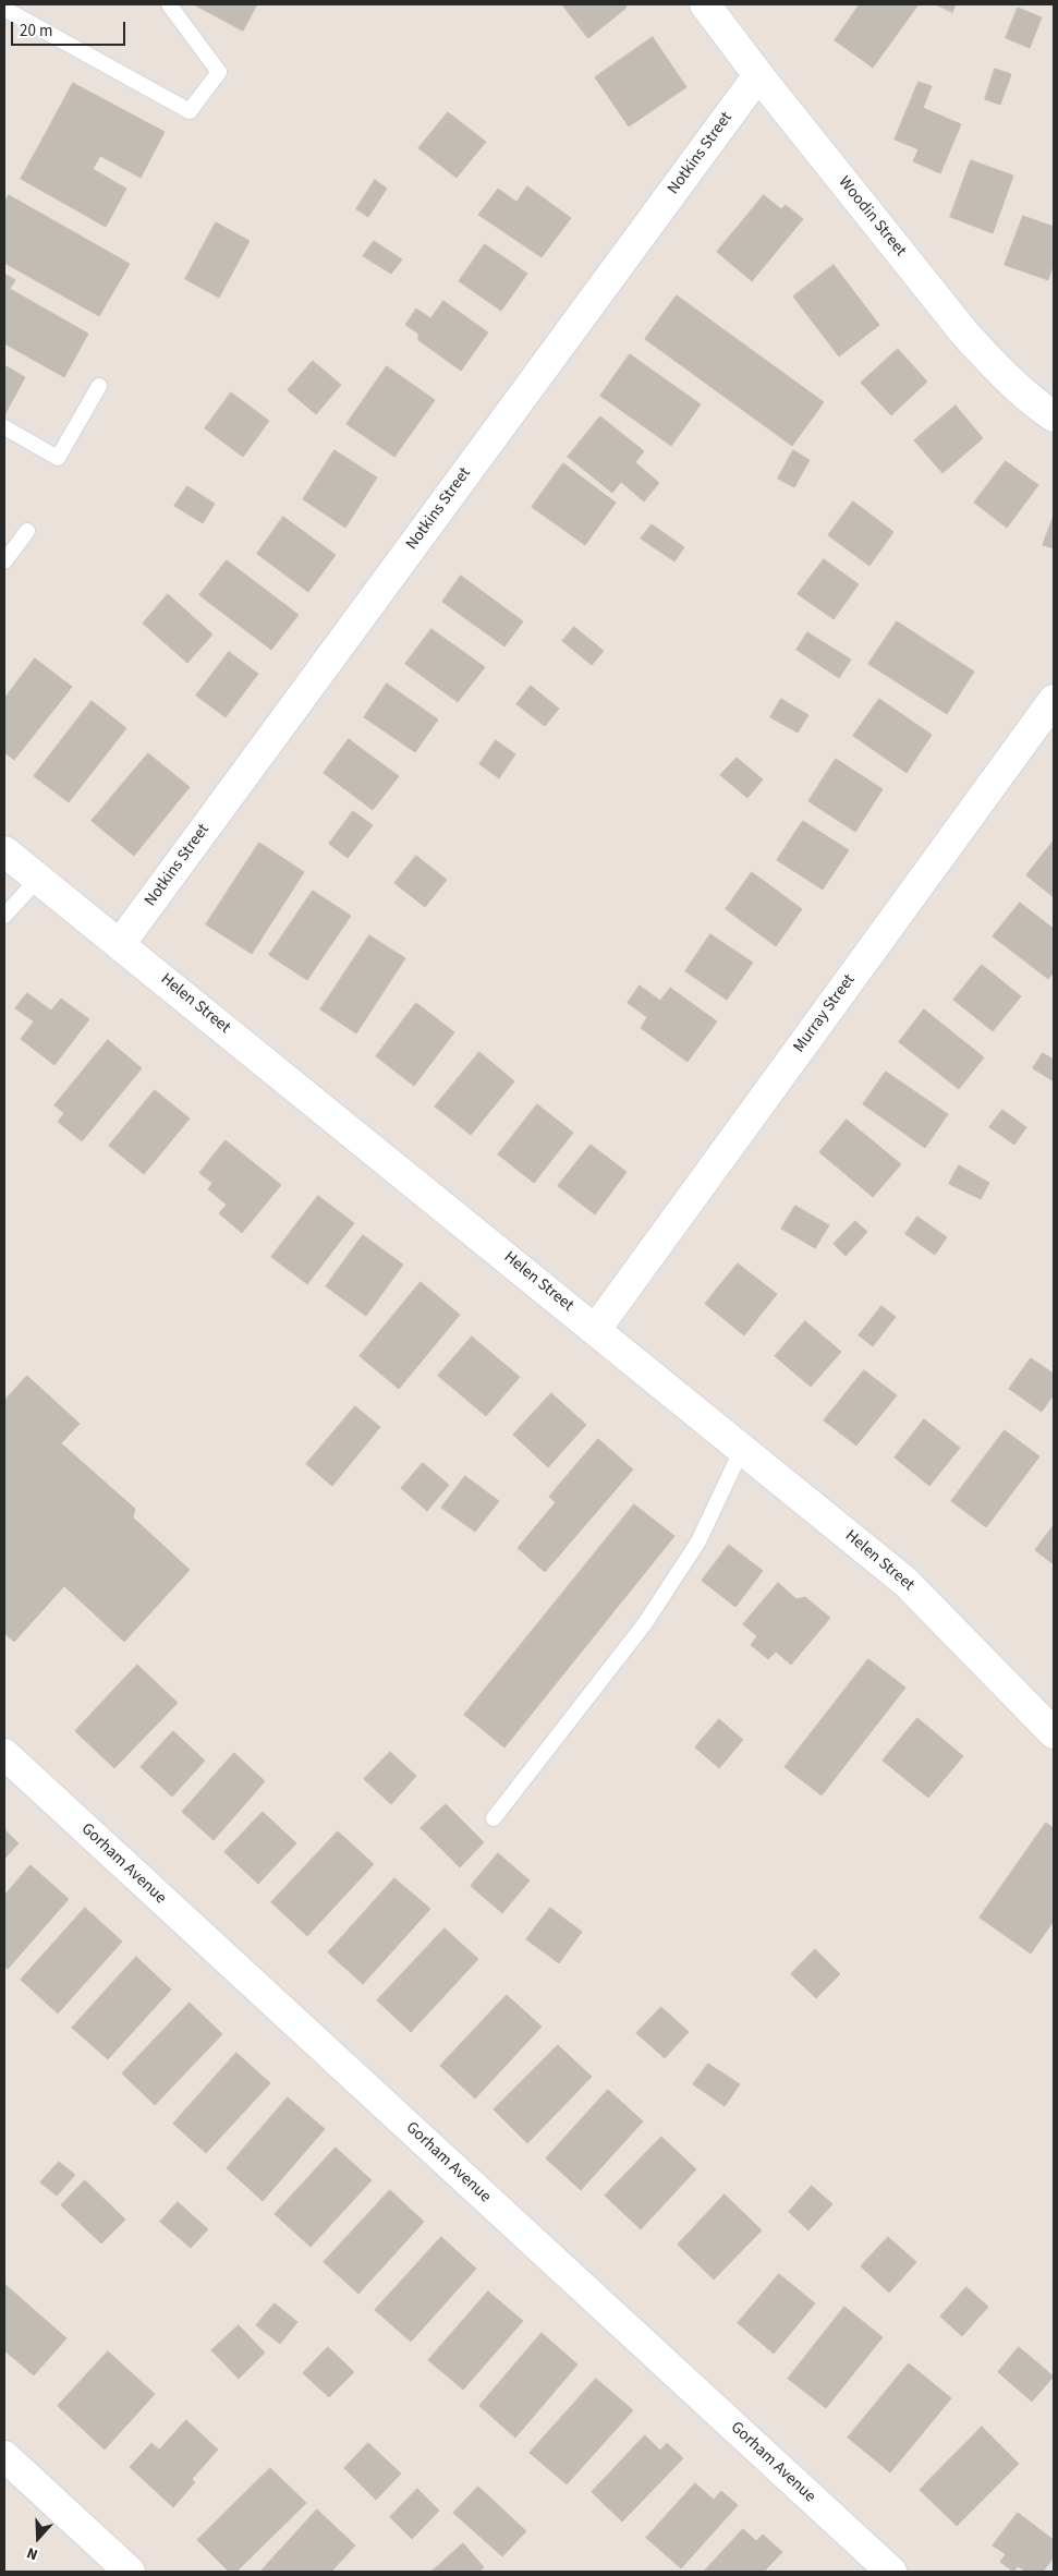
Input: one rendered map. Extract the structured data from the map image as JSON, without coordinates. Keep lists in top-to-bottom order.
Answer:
{
  "streets": {
    "street": [
      "Notkins Street",
      "Woodin Street",
      "Helen Street",
      "Murray Street",
      "Gorham Avenue"
    ]
  },
  "crossings": [
    ["Notkins Street", "Woodin Street"],
    ["Notkins Street", "Helen Street"],
    ["Helen Street", "Murray Street"]
  ],
  "scale_bar": "20 m",
  "north": "bottom"
}
